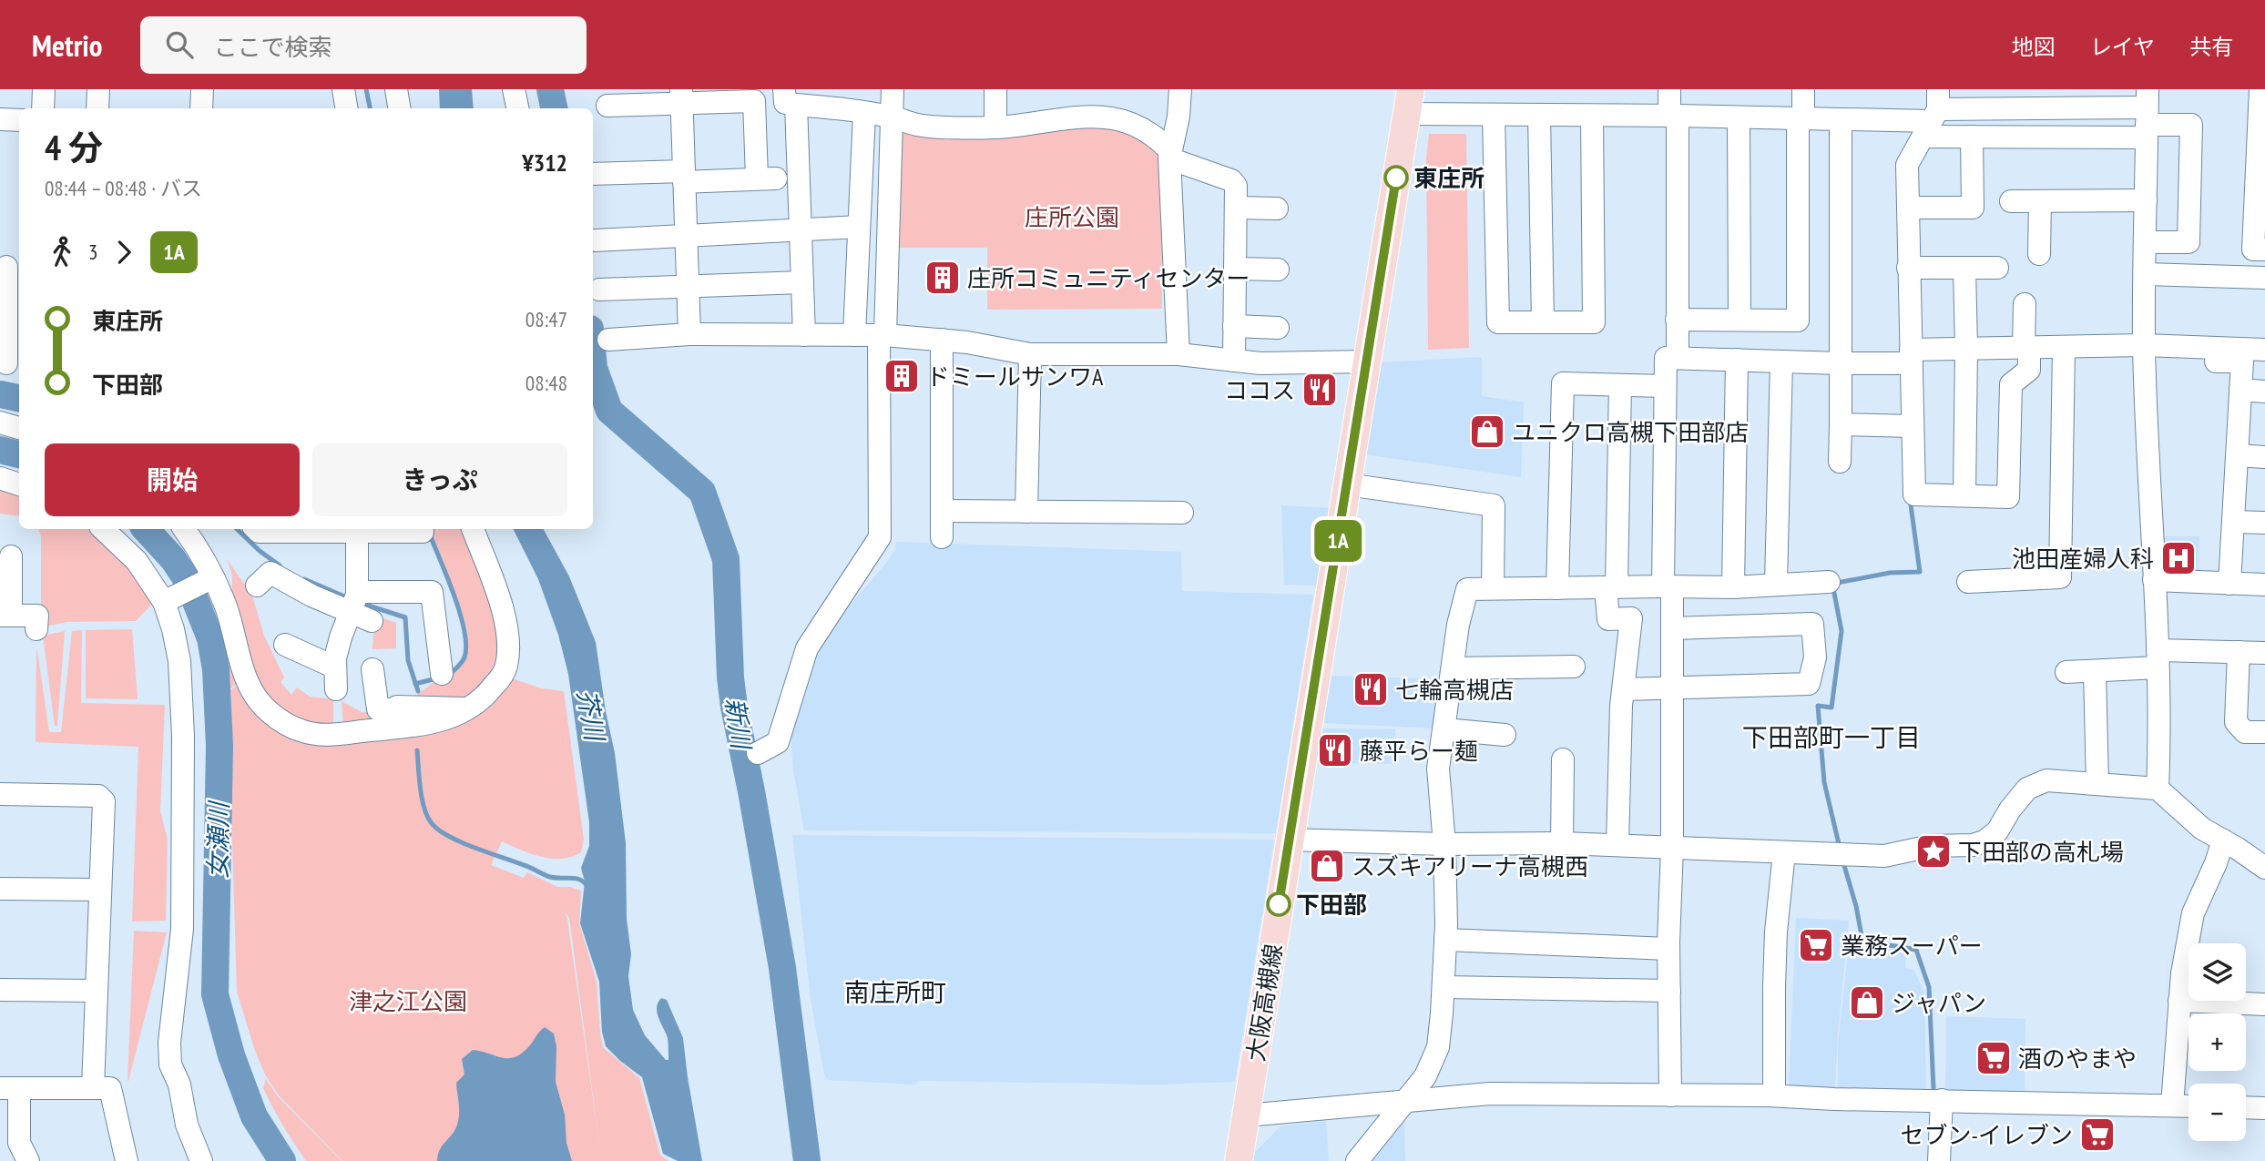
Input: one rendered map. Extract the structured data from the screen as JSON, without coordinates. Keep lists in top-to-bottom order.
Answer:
{
  "streets": {
    "main road": ["大阪高槻線"]
  },
  "districts": ["下田部町一丁目", "南庄所町"],
  "water": ["芥川", "新川", "女瀬川"],
  "parks": ["庄所公園", "津之江公園"],
  "places": {
    "other": ["東庄所", "下田部"],
    "building": ["庄所コミュニティセンター", "ドミールサンワA"],
    "restaurant": ["ココス", "七輪高槻店", "藤平らー麺"],
    "shop": ["ユニクロ高槻下田部店", "スズキアリーナ高槻西", "ジャパン"],
    "hospital": ["池田産婦人科"],
    "place": ["下田部の高札場"],
    "supermarket": ["業務スーパー", "酒のやまや", "セブン-イレブン"]
  },
  "lines": ["bus line 1A"],
  "page": {
    "header": "Metrio",
    "search": "ここで検索",
    "nav": ["地図", "レイヤ", "共有"],
    "on_map": "1A",
    "heading": ["4 分", "08:44 – 08:48 · バス", "¥312"],
    "legs": ["3", "1A"],
    "list": [
      {
        "name": "東庄所",
        "value": "08:47"
      },
      {
        "name": "下田部",
        "value": "08:48"
      }
    ],
    "buttons": ["開始", "きっぷ"],
    "map_buttons": ["+", "−"]
  }
}
